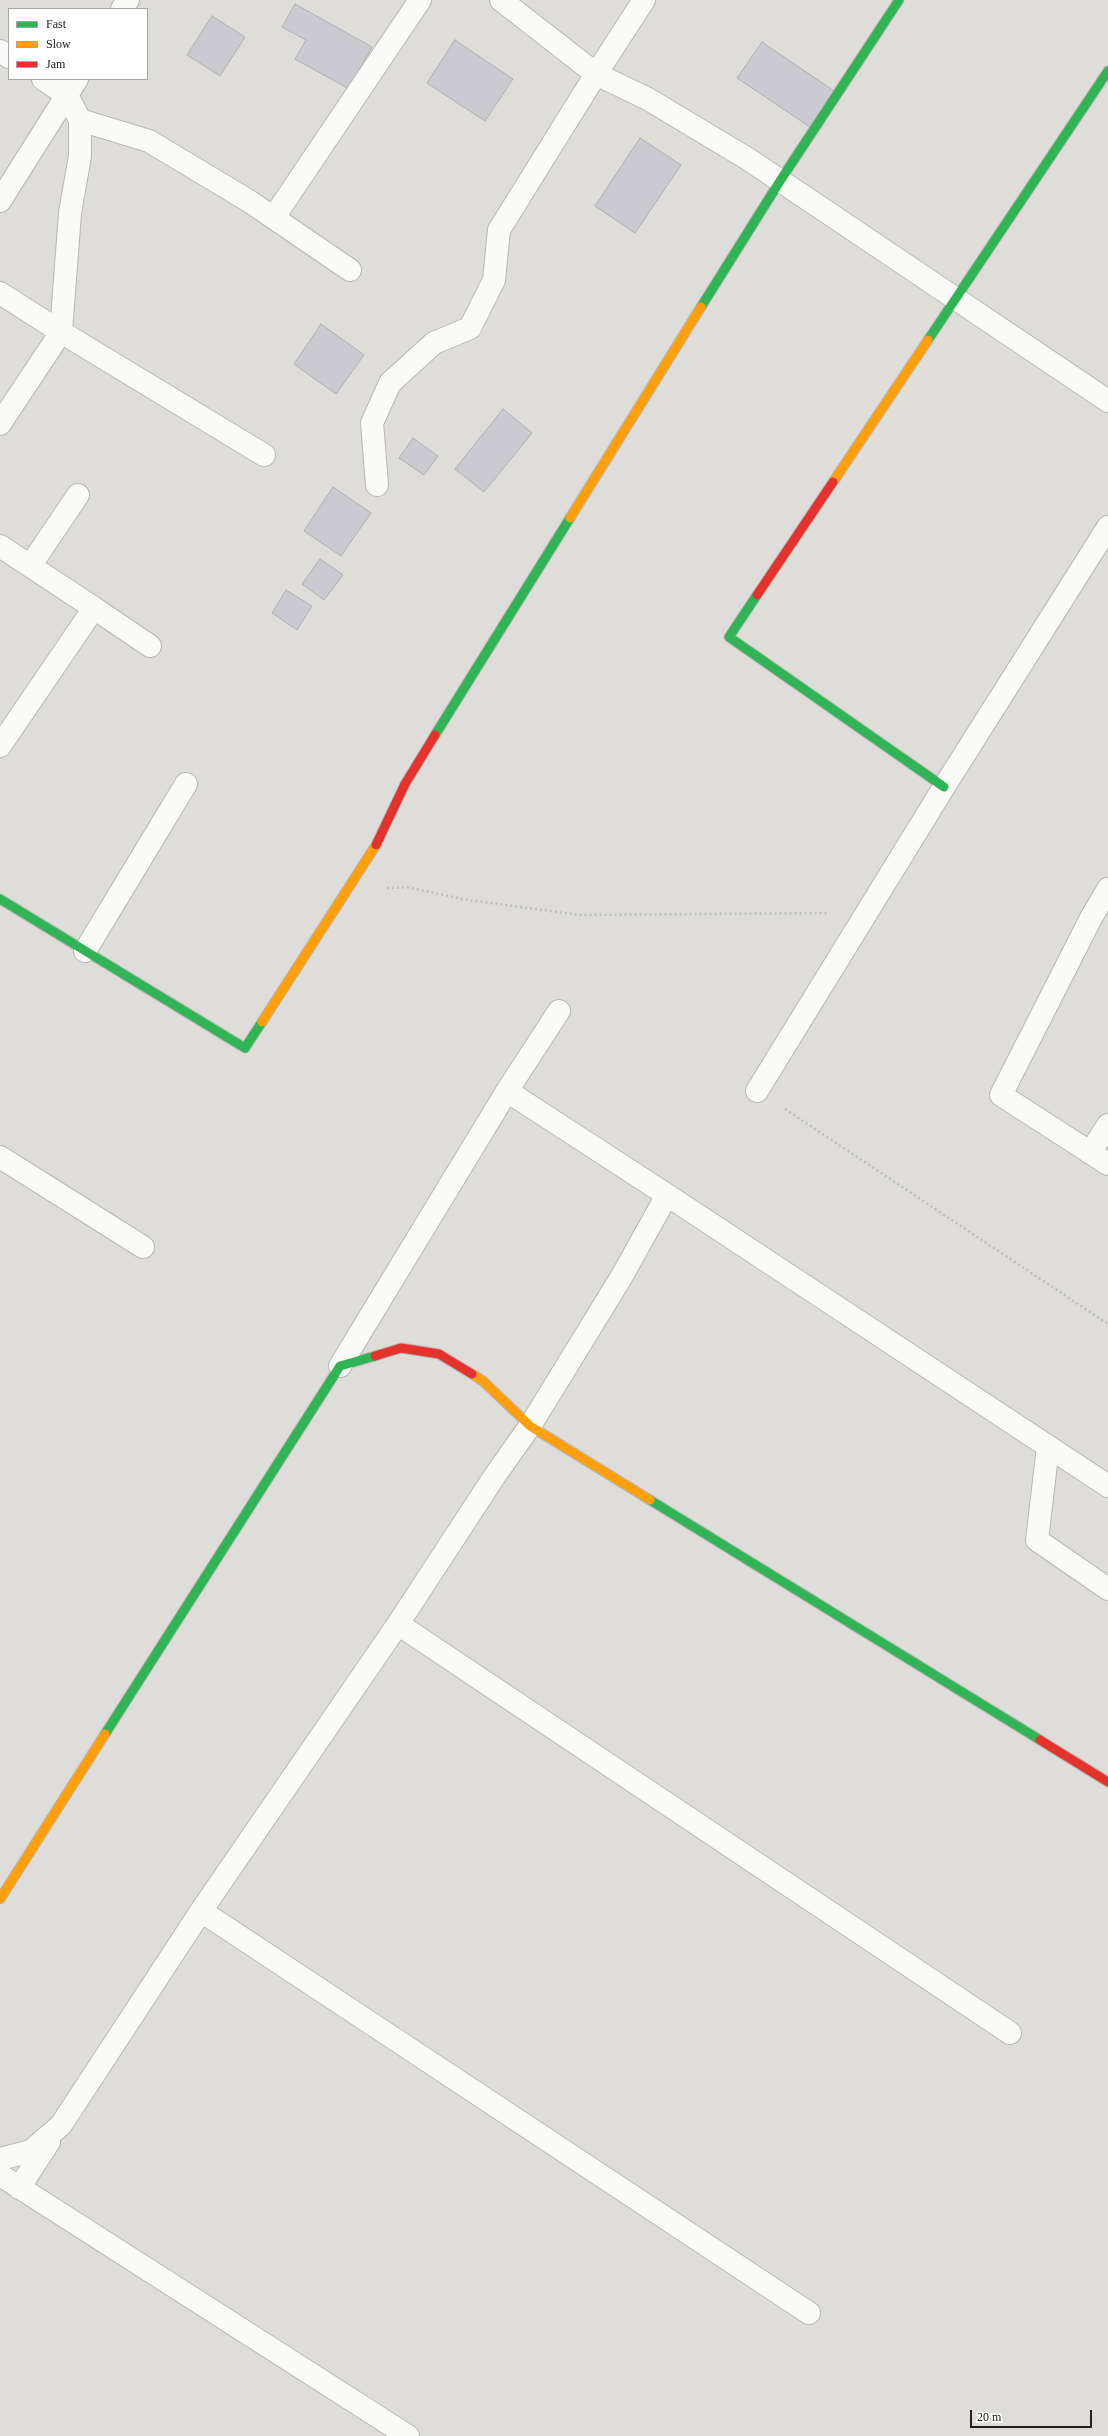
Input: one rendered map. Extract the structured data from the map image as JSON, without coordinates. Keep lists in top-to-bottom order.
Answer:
{
  "legend": ["Fast", "Slow", "Jam"],
  "scale_bar": "20 m"
}
